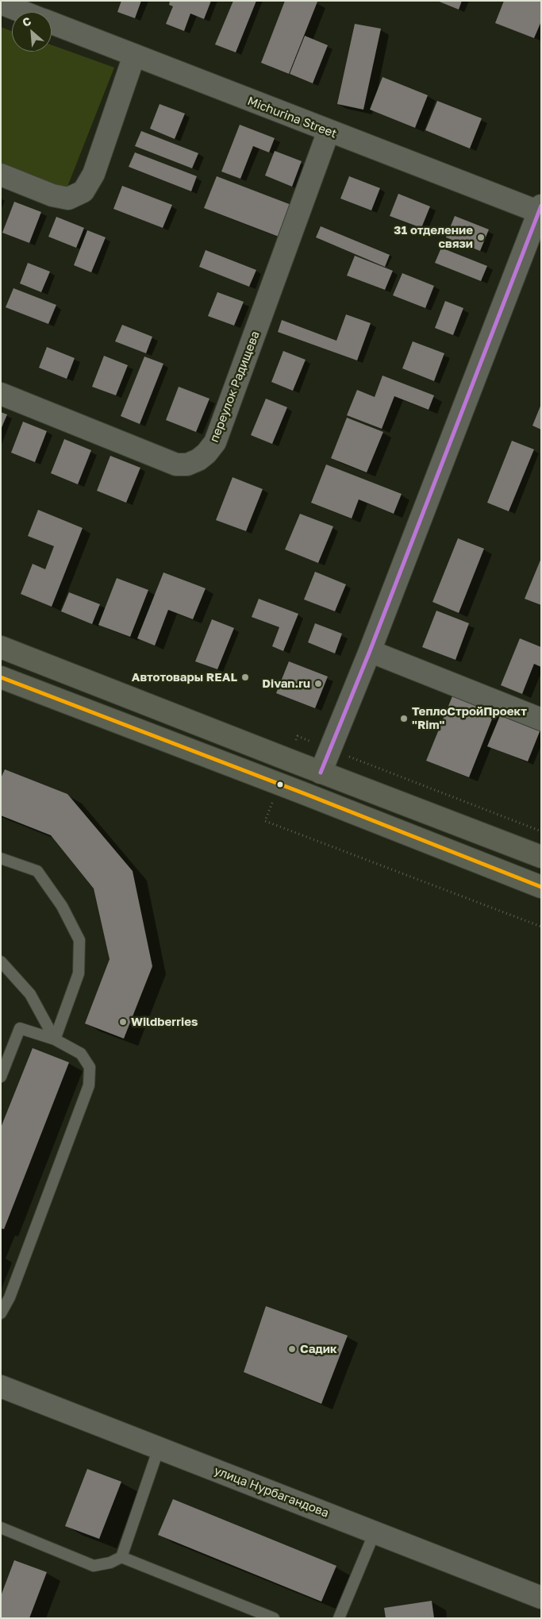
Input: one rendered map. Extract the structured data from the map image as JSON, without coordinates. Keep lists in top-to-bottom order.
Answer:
{
  "streets": {
    "street": ["Michurina Street", "переулок Радищева", "улица Нурбагандова"]
  },
  "crossings": [
    ["Michurina Street", "переулок Радищева"]
  ],
  "places": [
    "31 отделение связи",
    "Автотовары REAL",
    "Divan.ru",
    "ТеплоСтройПроект \"Rim\"",
    "Wildberries",
    "Садик"
  ],
  "north": "top left"
}
